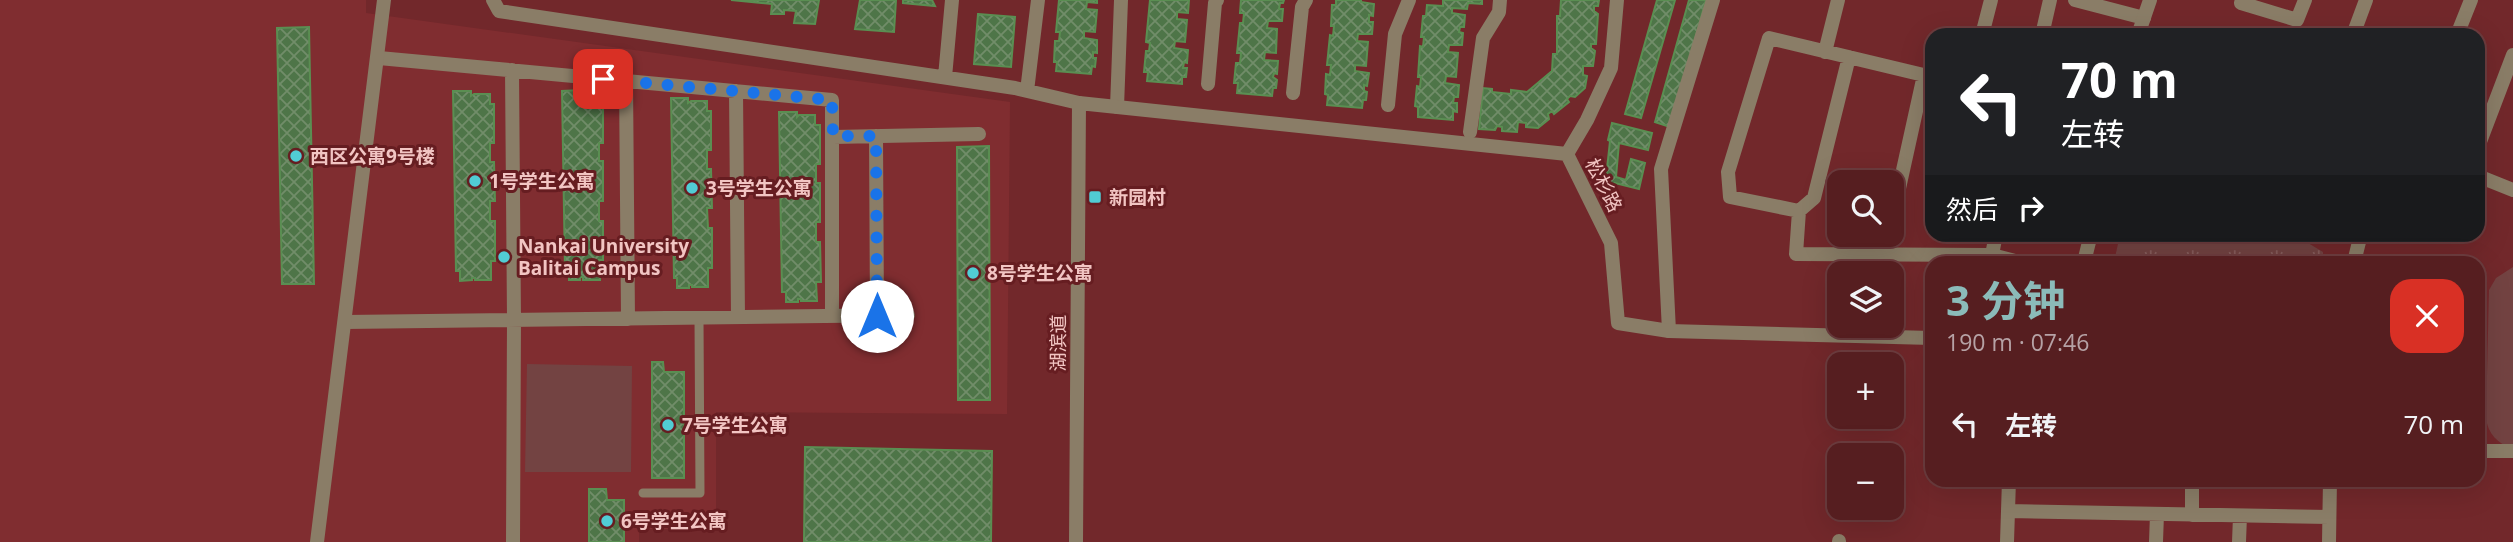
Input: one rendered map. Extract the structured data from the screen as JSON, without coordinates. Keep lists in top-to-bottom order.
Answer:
{
  "streets": {
    "street": ["松杉路", "湖滨道"]
  },
  "crossings": [
    ["松杉路", "湖滨道"]
  ],
  "places": {
    "other": [
      "西区公寓9号楼",
      "1号学生公寓",
      "3号学生公寓",
      "Nankai University Balitai Campus",
      "8号学生公寓",
      "7号学生公寓",
      "6号学生公寓"
    ],
    "transit": ["新园村"]
  },
  "page": {
    "turn": ["70 m", "左转"],
    "map_buttons": ["+", "−"],
    "then": "然后",
    "heading": ["3 分钟", "190 m · 07:46"],
    "list": [
      {
        "name": "左转",
        "value": "70 m"
      }
    ]
  }
}
